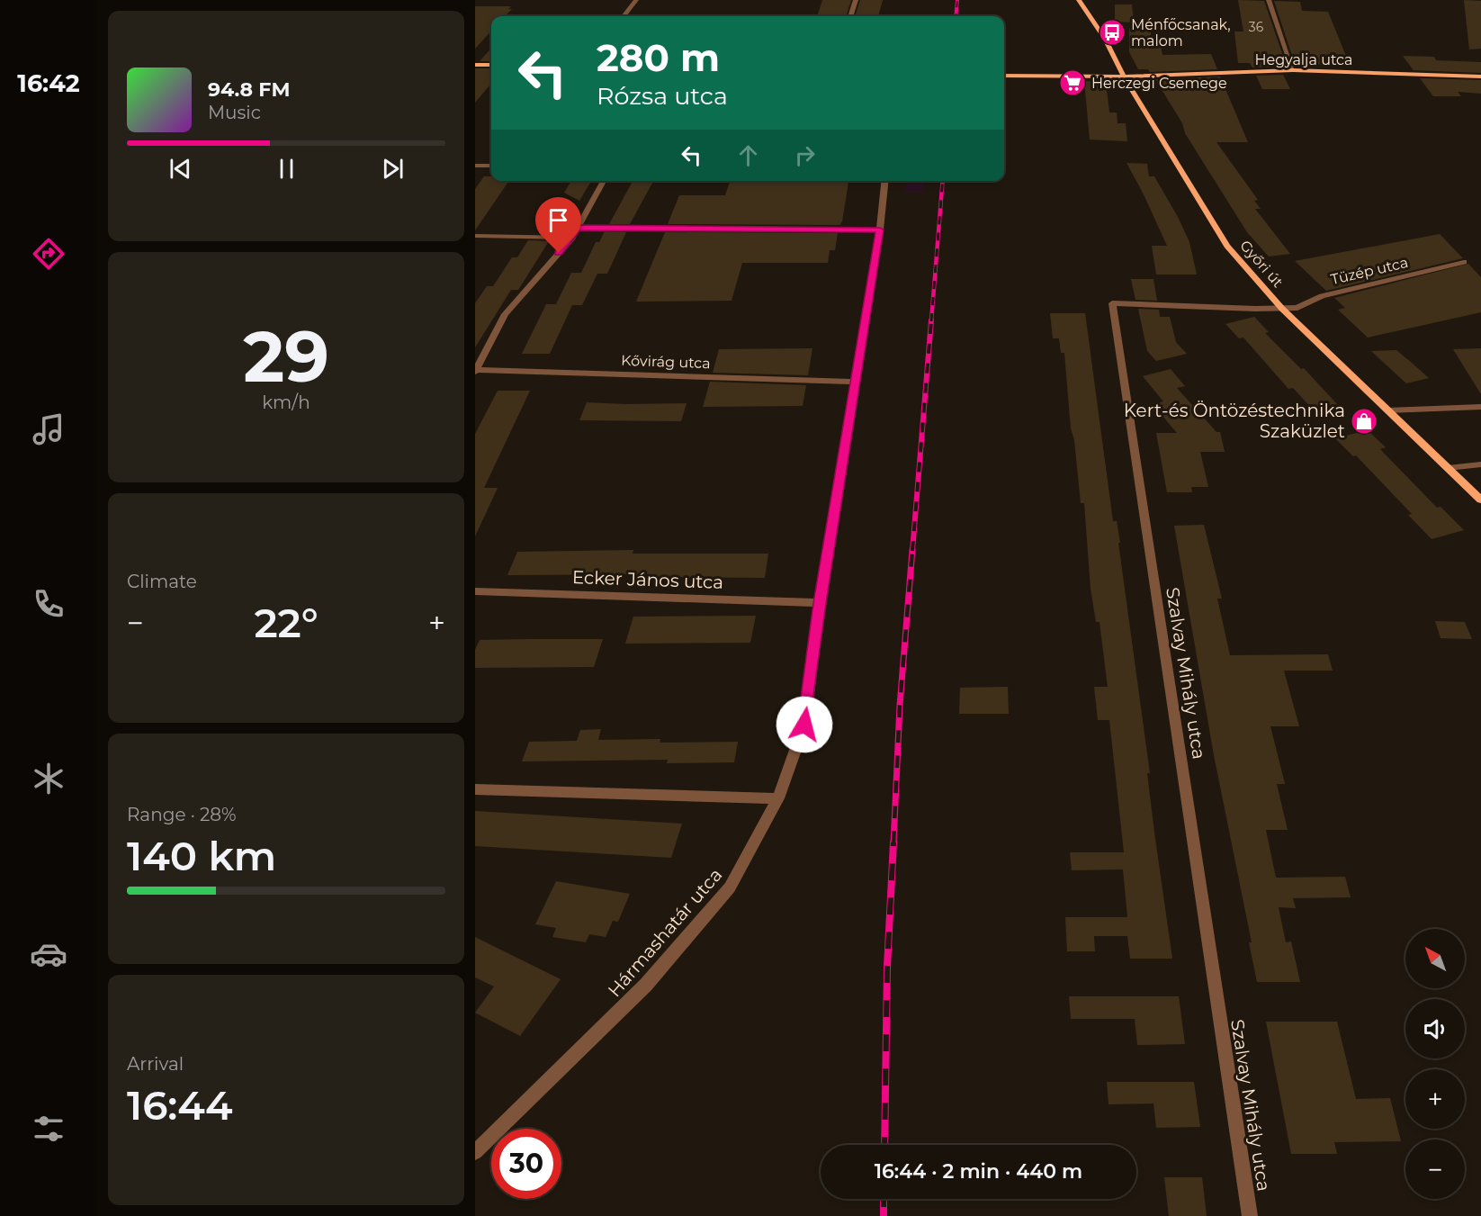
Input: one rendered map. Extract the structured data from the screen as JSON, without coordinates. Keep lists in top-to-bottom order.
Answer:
{
  "streets": {
    "street": [
      "Hegyalja utca",
      "Győri út",
      "Tüzép utca",
      "Kővirág utca",
      "Ecker János utca",
      "Szalvay Mihály utca",
      "Hármashatár utca"
    ]
  },
  "crossings": [
    ["Hegyalja utca", "Győri út"],
    ["Győri út", "Tüzép utca"],
    ["Győri út", "Szalvay Mihály utca"],
    ["Tüzép utca", "Szalvay Mihály utca"],
    ["Kővirág utca", "Hármashatár utca"],
    ["Ecker János utca", "Hármashatár utca"]
  ],
  "places": {
    "bus stop": ["Ménfőcsanak, malom"],
    "supermarket": ["Herczegi Csemege"],
    "shop": ["Kert-és Öntözéstechnika Szaküzlet"]
  },
  "house_numbers": ["36"],
  "north": "top left",
  "page": {
    "tabs": "16:42",
    "turn": ["280 m", "Rózsa utca"],
    "song": ["94.8 FM", "Music"],
    "tile": [
      ["29", "km/h"],
      "Climate",
      ["Range · 28%", "140 km"],
      ["Arrival", "16:44"]
    ],
    "heat": ["−", "22°", "+"],
    "map_buttons": ["+", "−"],
    "limit": "30",
    "trip": "16:44 · 2 min · 440 m"
  }
}
